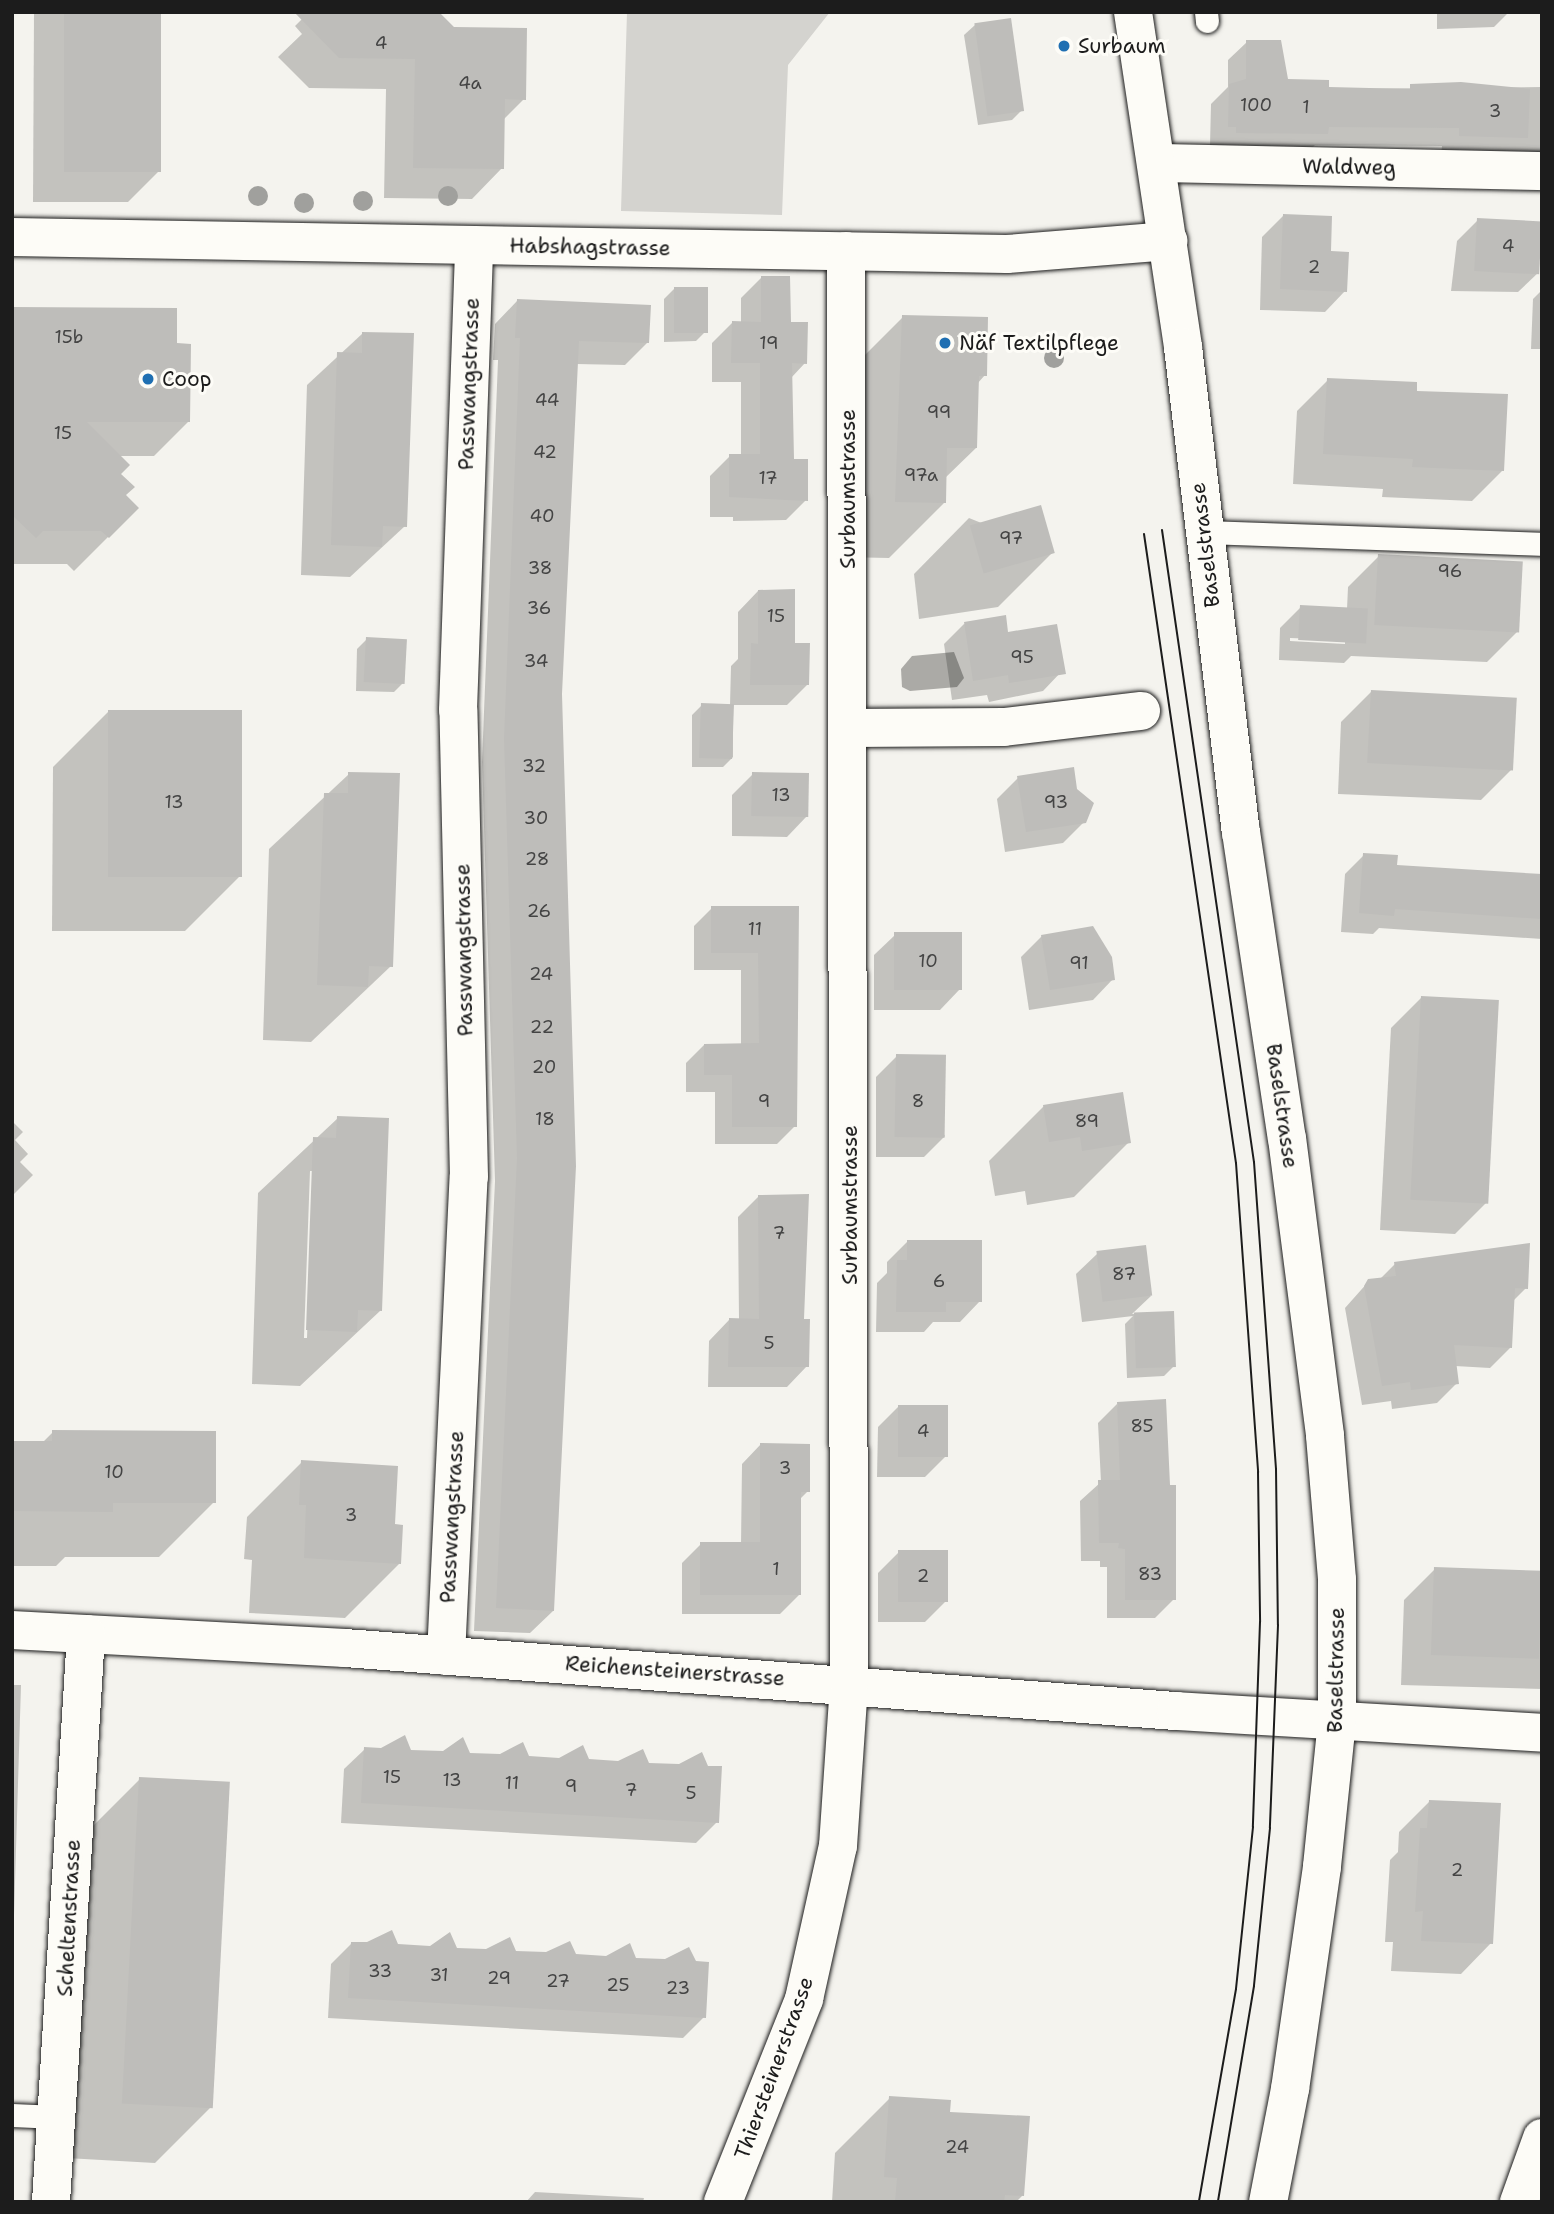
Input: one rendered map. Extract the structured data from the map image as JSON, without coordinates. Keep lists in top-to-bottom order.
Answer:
{
  "streets": {
    "street": [
      "Waldweg",
      "Habshagstrasse",
      "Passwangstrasse",
      "Surbaumstrasse",
      "Baselstrasse",
      "Reichensteinerstrasse",
      "Scheltenstrasse",
      "Thiersteinerstrasse"
    ]
  },
  "crossings": [
    ["Waldweg", "Baselstrasse"],
    ["Habshagstrasse", "Passwangstrasse"],
    ["Habshagstrasse", "Surbaumstrasse"],
    ["Habshagstrasse", "Baselstrasse"],
    ["Passwangstrasse", "Reichensteinerstrasse"],
    ["Surbaumstrasse", "Reichensteinerstrasse"],
    ["Surbaumstrasse", "Thiersteinerstrasse"],
    ["Baselstrasse", "Reichensteinerstrasse"],
    ["Reichensteinerstrasse", "Scheltenstrasse"],
    ["Reichensteinerstrasse", "Thiersteinerstrasse"]
  ],
  "places": ["Surbaum", "Näf Textilpflege", "Coop"],
  "house_numbers": [
    "4",
    "4a",
    "100",
    "1",
    "3",
    "4",
    "2",
    "15b",
    "19",
    "44",
    "99",
    "15",
    "42",
    "97a",
    "17",
    "40",
    "97",
    "38",
    "96",
    "36",
    "15",
    "95",
    "34",
    "32",
    "13",
    "13",
    "93",
    "30",
    "28",
    "26",
    "11",
    "10",
    "91",
    "24",
    "22",
    "20",
    "9",
    "8",
    "18",
    "89",
    "7",
    "87",
    "6",
    "5",
    "85",
    "4",
    "3",
    "10",
    "3",
    "1",
    "83",
    "2",
    "15",
    "13",
    "11",
    "9",
    "7",
    "5",
    "2",
    "33",
    "31",
    "29",
    "27",
    "25",
    "23",
    "24"
  ]
}
